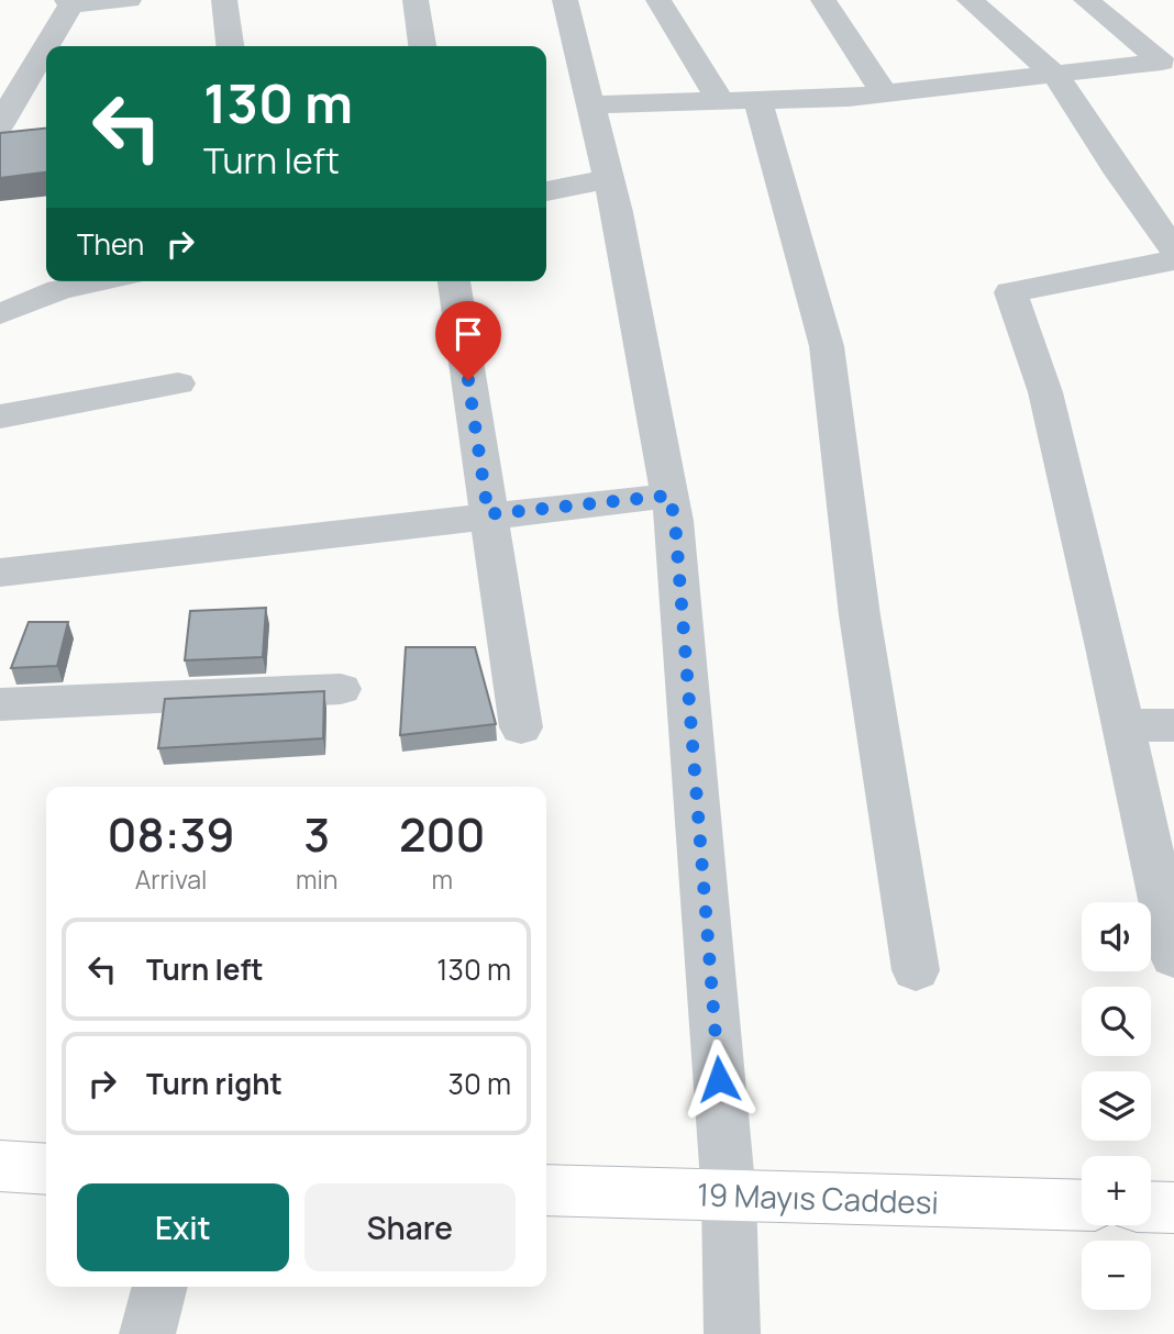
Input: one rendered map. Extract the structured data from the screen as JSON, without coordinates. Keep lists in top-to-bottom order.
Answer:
{
  "streets": {
    "street": ["19 Mayıs Caddesi"]
  },
  "page": {
    "turn": ["130 m", "Turn left"],
    "then": "Then",
    "eta": [
      "08:39",
      "Arrival",
      "3",
      "min",
      "200",
      "m"
    ],
    "map_buttons": ["+", "−"],
    "list": [
      {
        "name": "Turn left",
        "value": "130 m"
      },
      {
        "name": "Turn right",
        "value": "30 m"
      }
    ],
    "buttons": ["Exit", "Share"]
  }
}
